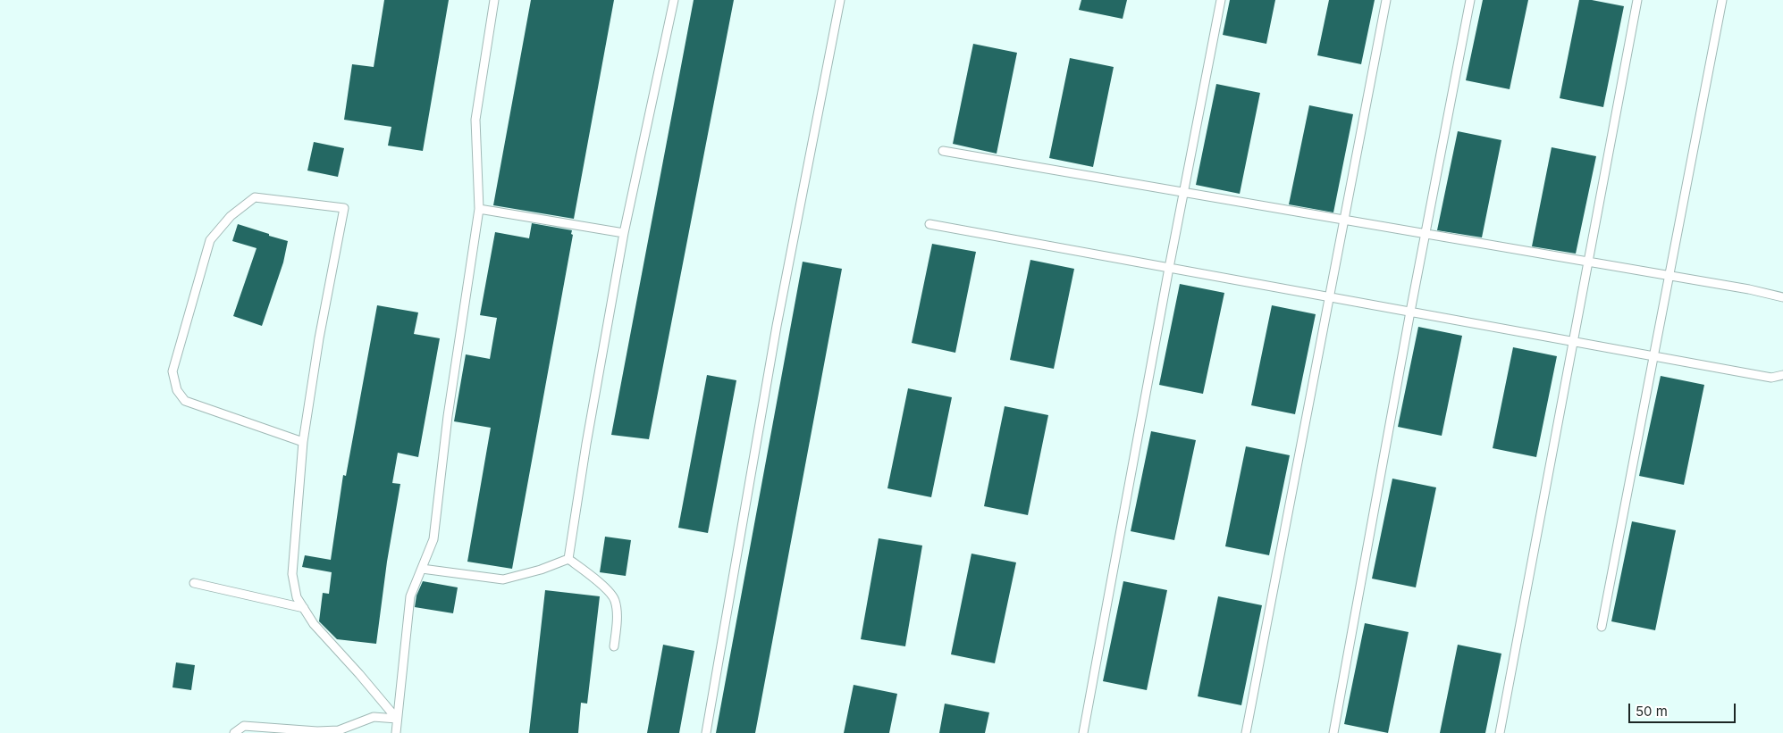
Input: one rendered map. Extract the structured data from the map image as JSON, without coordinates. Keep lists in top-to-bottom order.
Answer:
{
  "scale_bar": "50 m"
}
